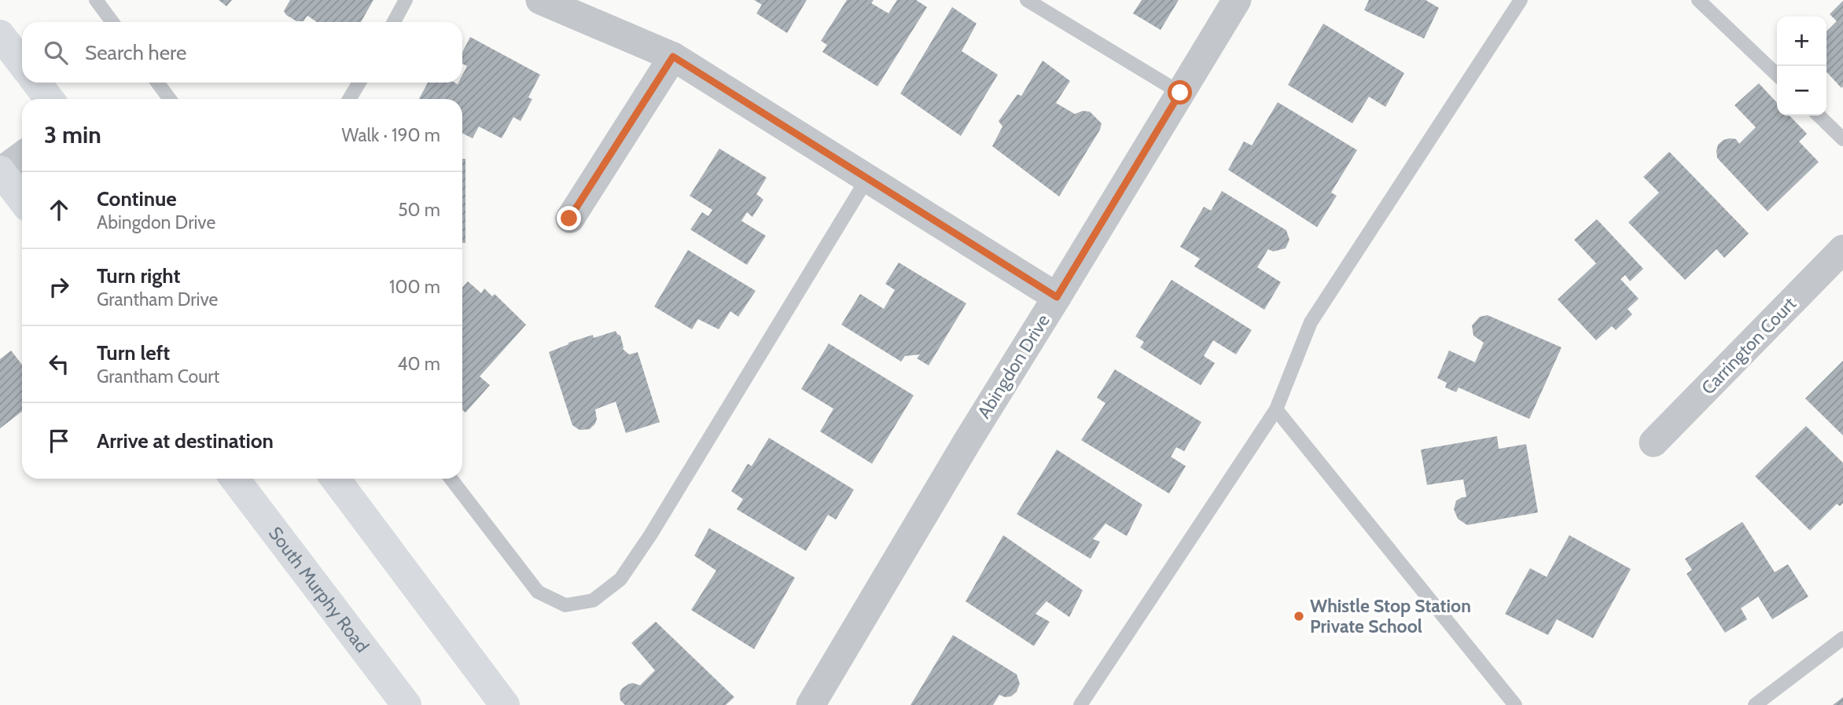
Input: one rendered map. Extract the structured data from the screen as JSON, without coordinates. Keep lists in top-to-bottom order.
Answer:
{
  "streets": {
    "main road": ["South Murphy Road"],
    "street": ["Carrington Court", "Abingdon Drive"]
  },
  "places": ["Whistle Stop Station Private School"],
  "page": {
    "map_buttons": ["+", "−"],
    "search": "Search here",
    "heading": ["3 min", "Walk · 190 m"],
    "list": [
      ["Continue", "Abingdon Drive", "50 m"],
      ["Turn right", "Grantham Drive", "100 m"],
      ["Turn left", "Grantham Court", "40 m"],
      "Arrive at destination"
    ]
  }
}
